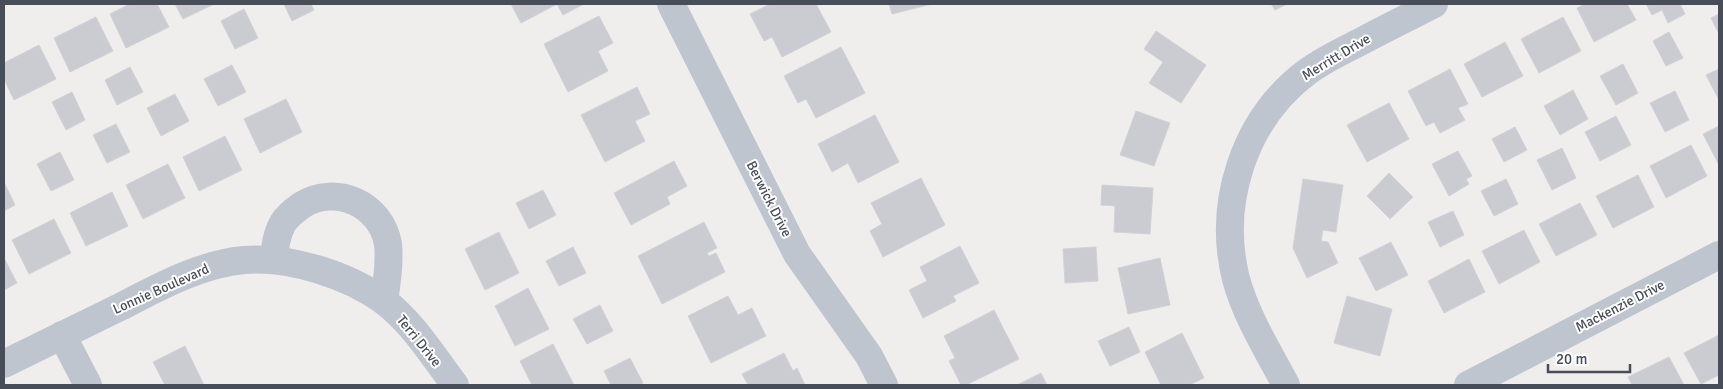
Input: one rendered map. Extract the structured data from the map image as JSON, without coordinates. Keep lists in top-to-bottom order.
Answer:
{
  "streets": {
    "street": [
      "Merritt Drive",
      "Berwick Drive",
      "Lonnie Boulevard",
      "Mackenzie Drive",
      "Terri Drive"
    ]
  },
  "crossings": [
    ["Lonnie Boulevard", "Terri Drive"]
  ],
  "scale_bar": "20 m"
}
